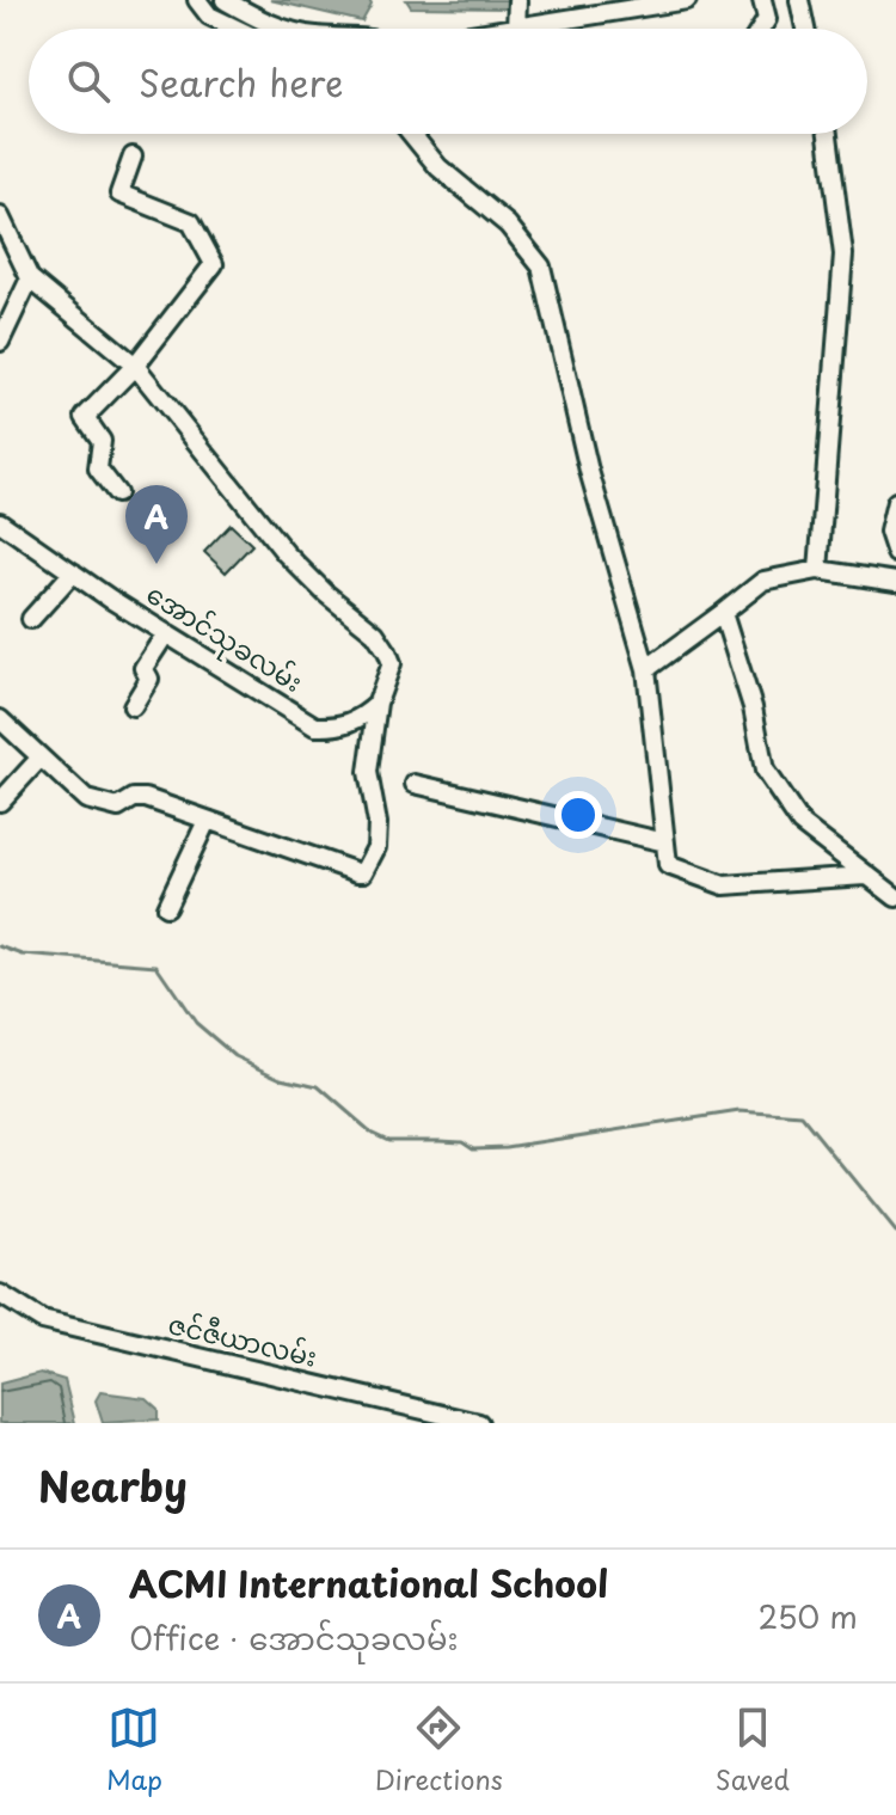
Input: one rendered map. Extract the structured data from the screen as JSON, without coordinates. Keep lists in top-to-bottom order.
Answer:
{
  "streets": {
    "street": ["အောင်သုခလမ်း", "ဇင်ဇီယာလမ်း"]
  },
  "page": {
    "search": "Search here",
    "pins": "A",
    "heading": "Nearby",
    "list": [
      {
        "mark": "A",
        "name": "ACMI International School",
        "note": "Office · အောင်သုခလမ်း",
        "value": "250 m"
      }
    ],
    "nav": ["Map", "Directions", "Saved"]
  }
}
